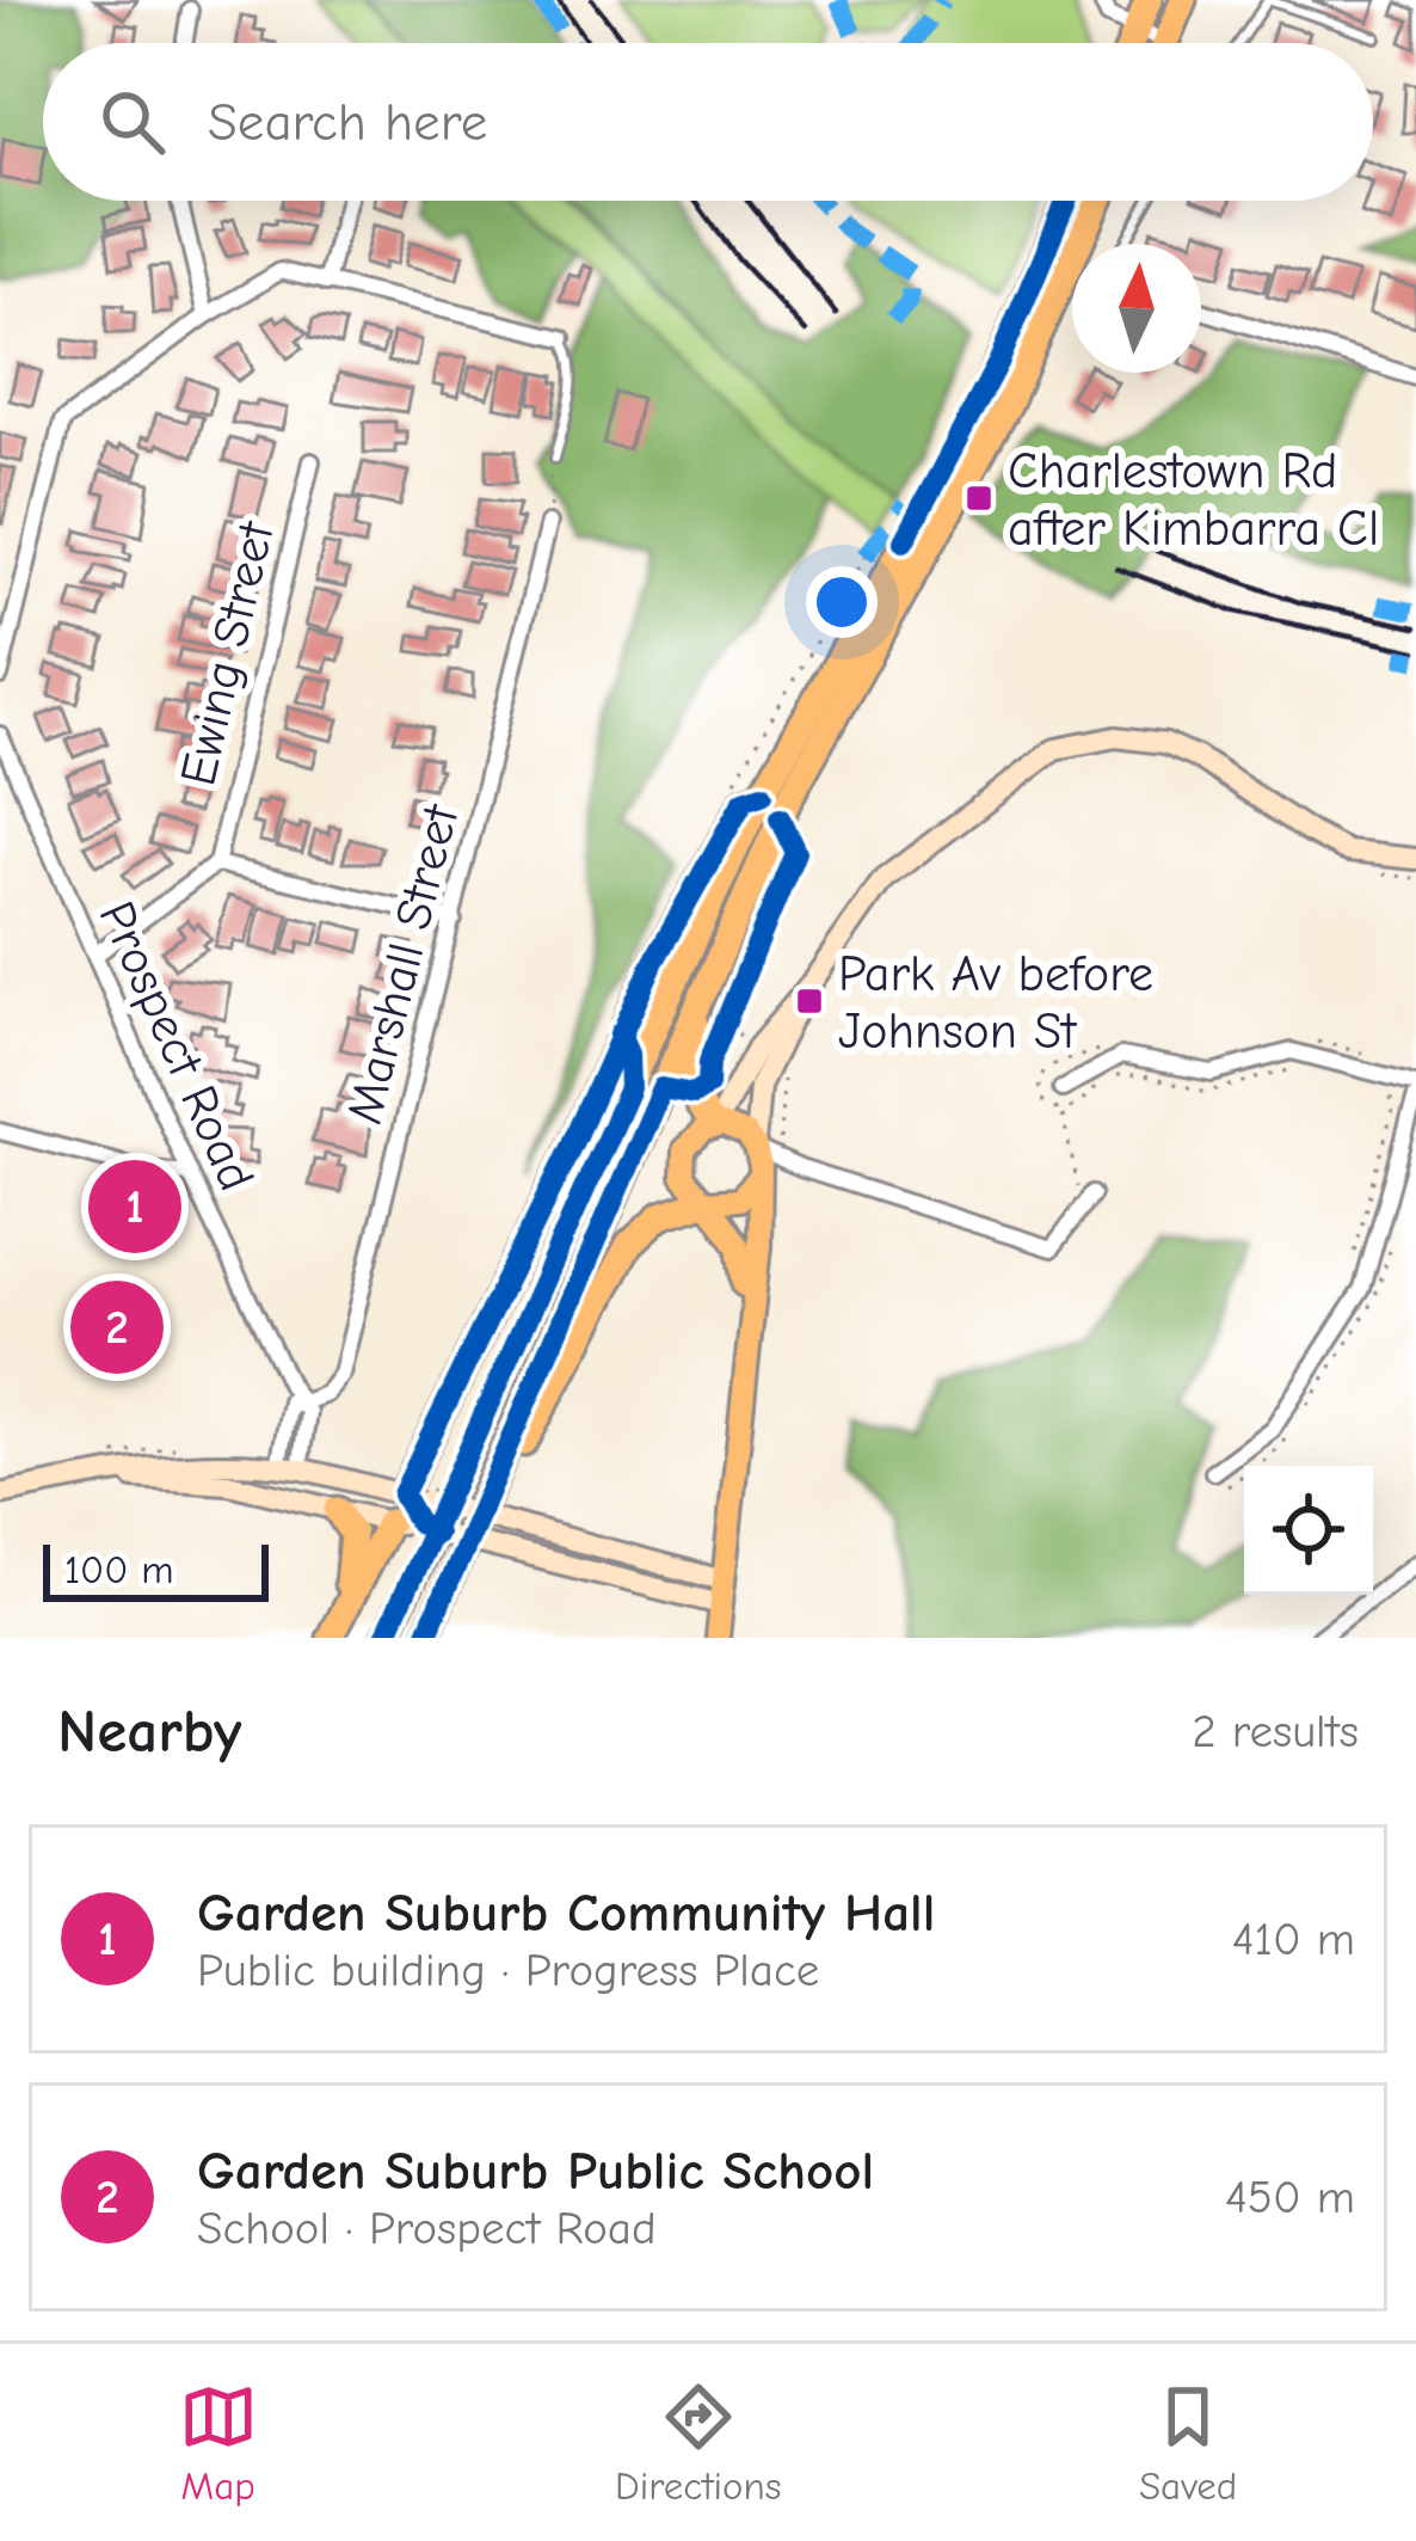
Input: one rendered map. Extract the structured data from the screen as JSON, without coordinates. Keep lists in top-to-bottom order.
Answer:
{
  "streets": {
    "street": ["Ewing Street", "Marshall Street", "Prospect Road"]
  },
  "crossings": [
    ["Marshall Street", "Prospect Road"]
  ],
  "places": {
    "transit": ["Charlestown Rd after Kimbarra Cl", "Park Av before Johnson St"]
  },
  "scale_bar": "100 m",
  "north": "top",
  "page": {
    "search": "Search here",
    "pins": ["1", "2"],
    "scale": "100 m",
    "heading": ["Nearby", "2 results"],
    "list": [
      {
        "mark": "1",
        "name": "Garden Suburb Community Hall",
        "note": "Public building · Progress Place",
        "value": "410 m"
      },
      {
        "mark": "2",
        "name": "Garden Suburb Public School",
        "note": "School · Prospect Road",
        "value": "450 m"
      }
    ],
    "nav": ["Map", "Directions", "Saved"]
  }
}
